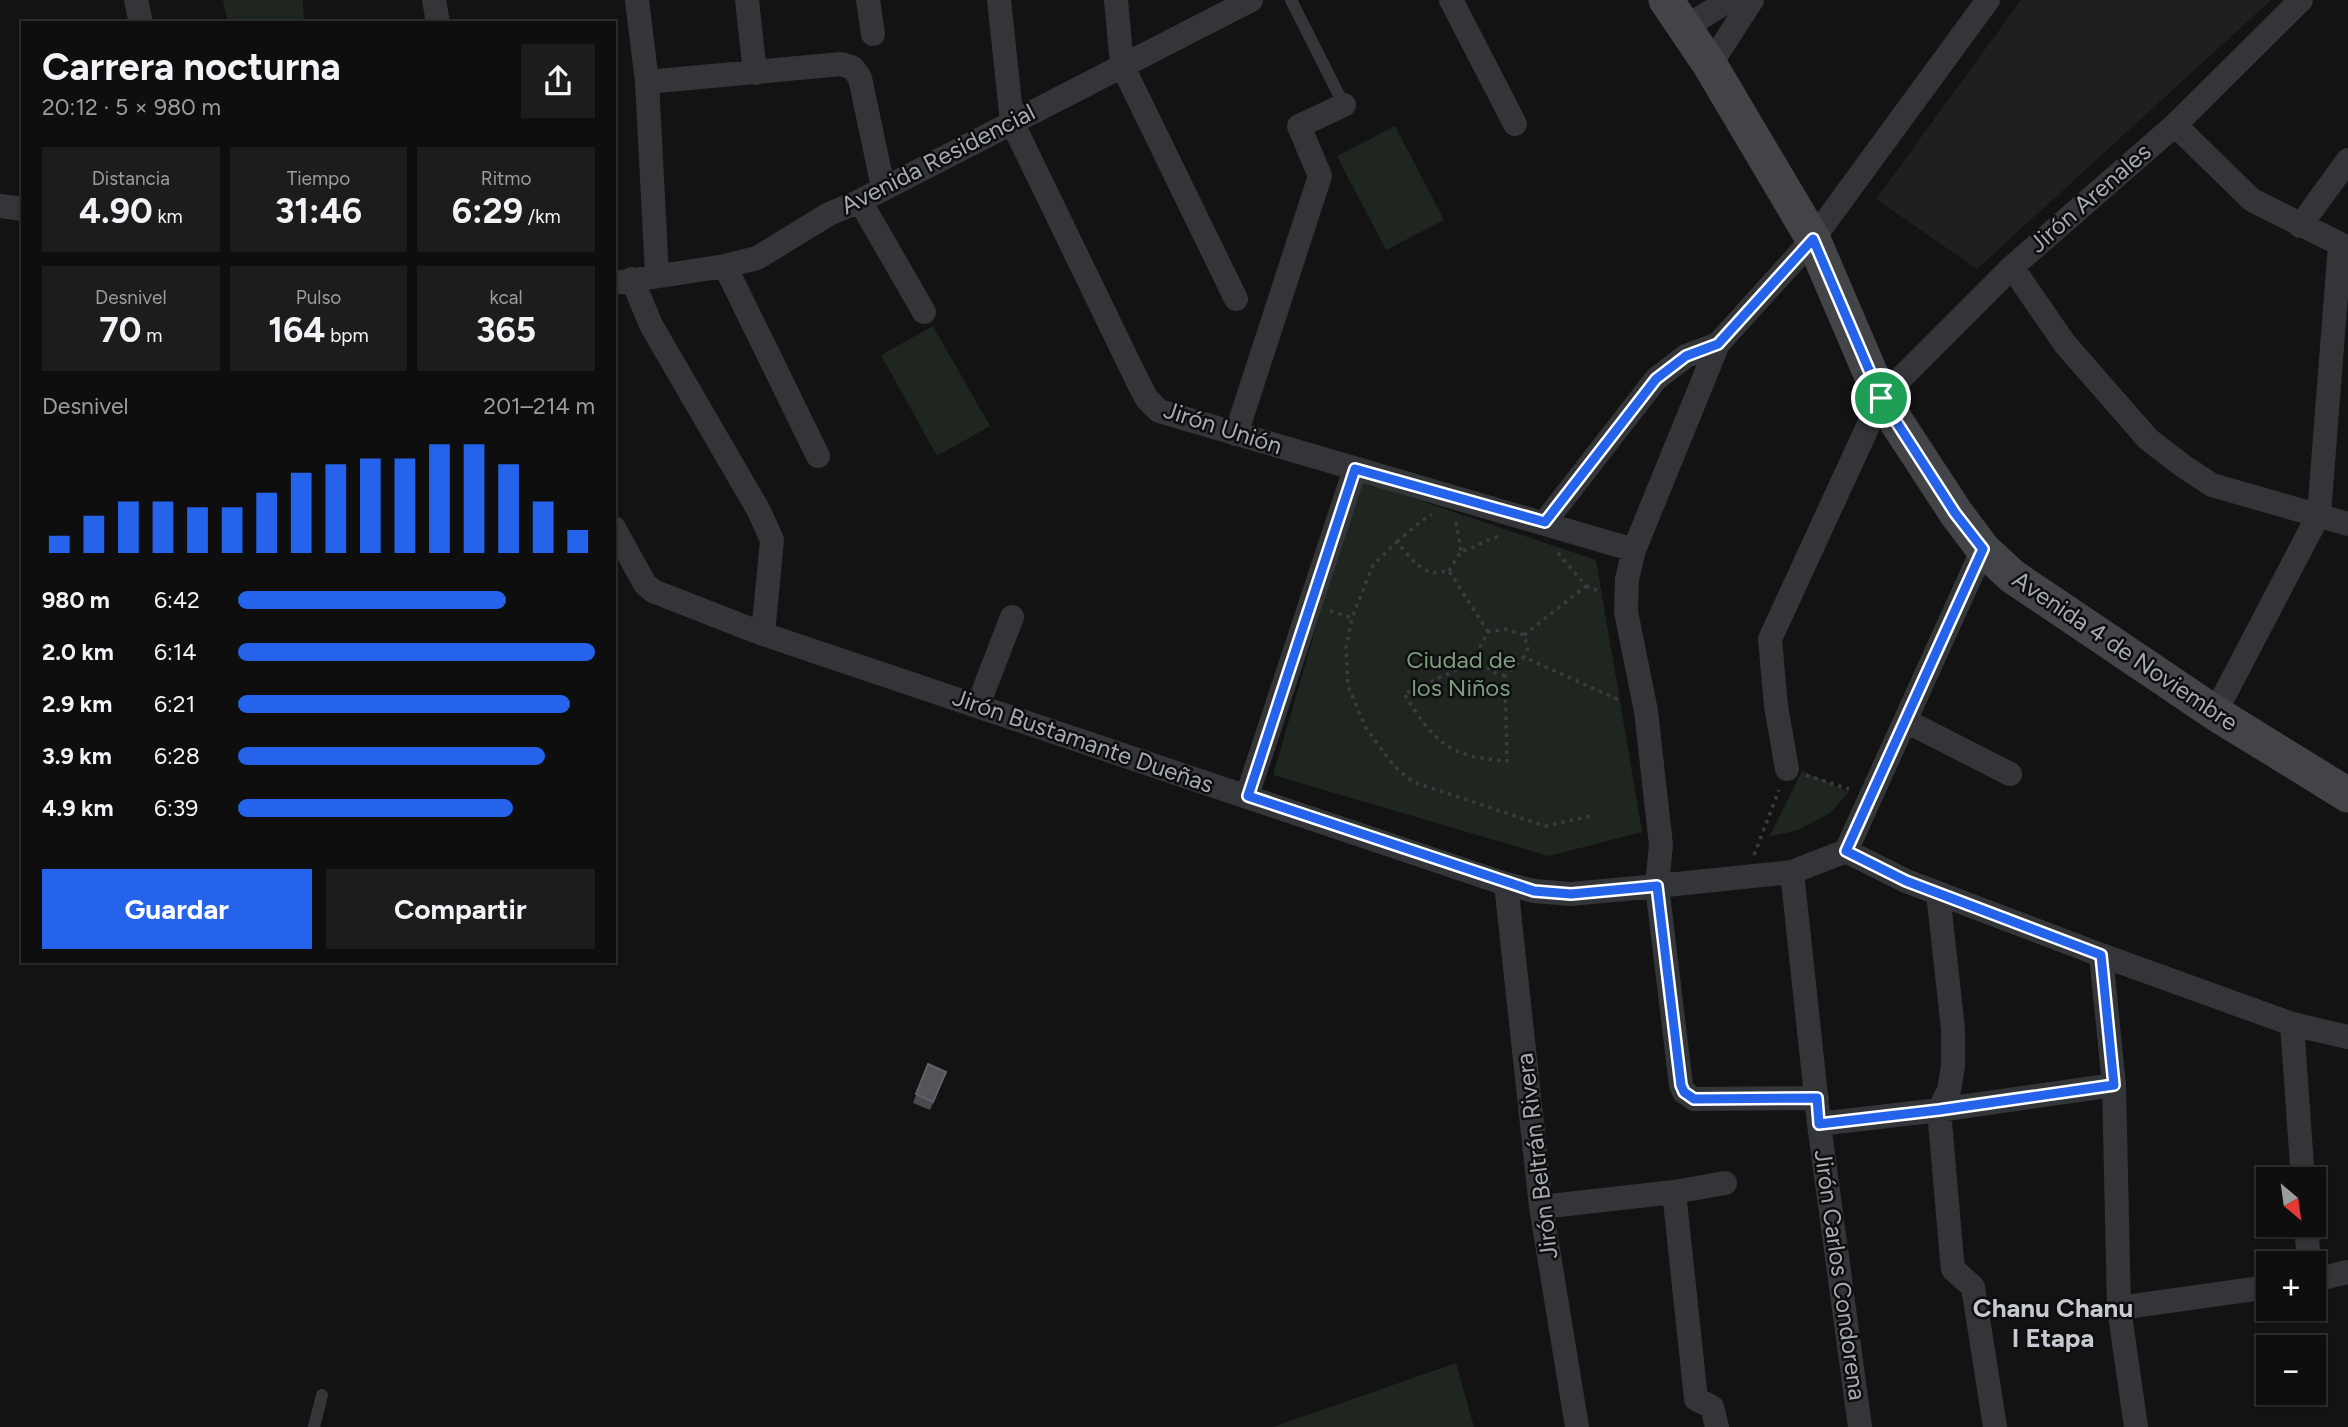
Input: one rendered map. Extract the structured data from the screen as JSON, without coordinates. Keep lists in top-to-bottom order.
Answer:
{
  "streets": {
    "street": [
      "Avenida Residencial",
      "Jirón Arenales",
      "Jirón Unión",
      "Avenida 4 de Noviembre",
      "Jirón Bustamante Dueñas",
      "Jirón Beltrán Rivera",
      "Jirón Carlos Condorena"
    ]
  },
  "crossings": [
    ["Avenida Residencial", "Jirón Unión"],
    ["Jirón Arenales", "Avenida 4 de Noviembre"],
    ["Jirón Bustamante Dueñas", "Jirón Beltrán Rivera"],
    ["Jirón Bustamante Dueñas", "Jirón Carlos Condorena"]
  ],
  "districts": ["Chanu Chanu I Etapa"],
  "parks": ["Ciudad de los Niños"],
  "north": "bottom right",
  "page": {
    "heading": ["Carrera nocturna", "20:12 · 5 × 980 m"],
    "stats": [
      ["Distancia", "4.90 km"],
      ["Tiempo", "31:46"],
      ["Ritmo", "6:29 /km"],
      ["Desnivel", "70 m"],
      ["Pulso", "164 bpm"],
      ["kcal", "365"]
    ],
    "chart": ["Desnivel", "201–214 m"],
    "list": [
      {
        "name": "980 m",
        "note": "6:42"
      },
      {
        "name": "2.0 km",
        "note": "6:14"
      },
      {
        "name": "2.9 km",
        "note": "6:21"
      },
      {
        "name": "3.9 km",
        "note": "6:28"
      },
      {
        "name": "4.9 km",
        "note": "6:39"
      }
    ],
    "buttons": ["Guardar", "Compartir"],
    "map_buttons": ["+", "−"]
  }
}
